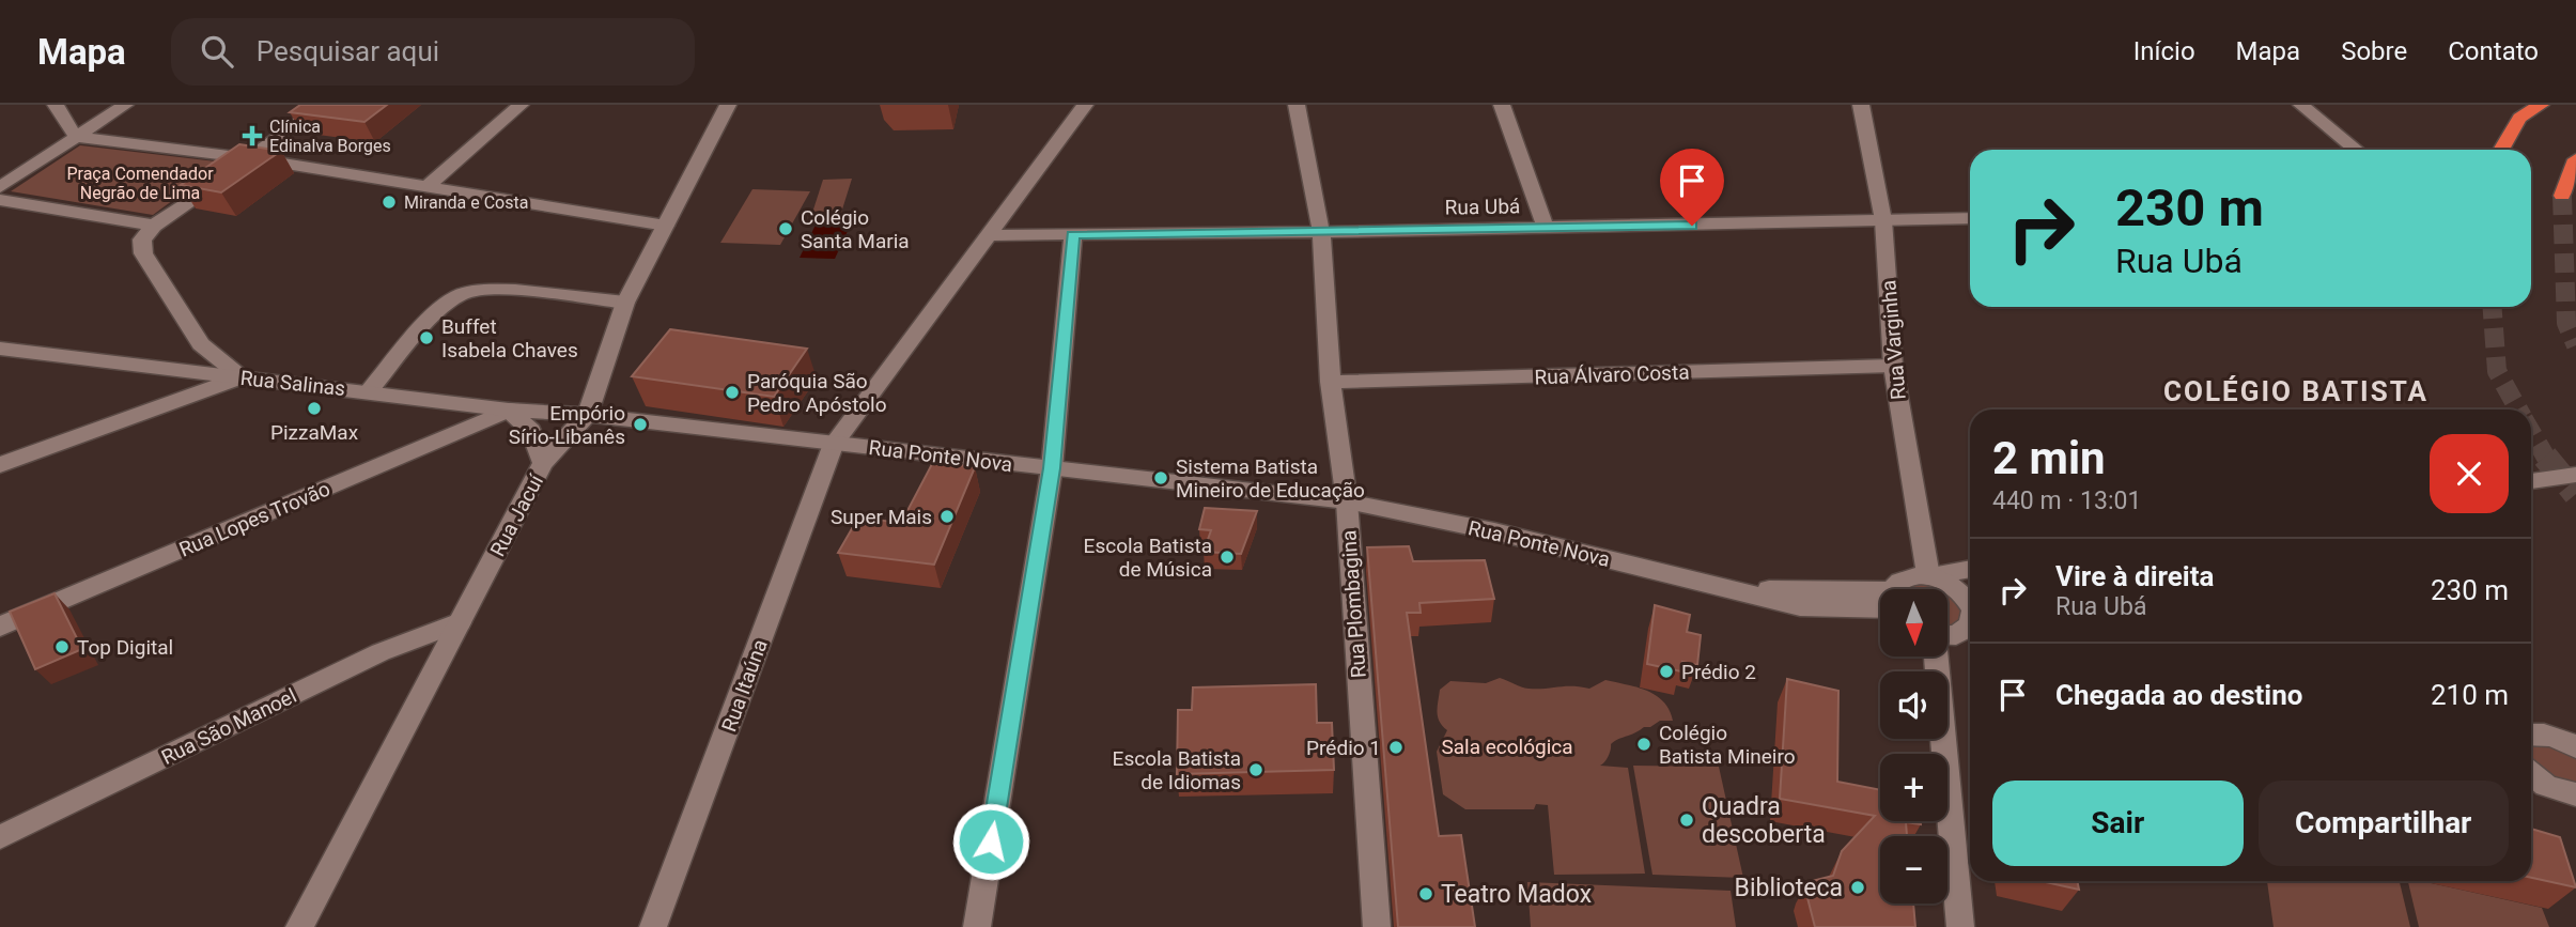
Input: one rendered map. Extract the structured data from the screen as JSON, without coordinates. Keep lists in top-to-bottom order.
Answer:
{
  "streets": {
    "street": [
      "Rua Ubá",
      "Rua Varginha",
      "Rua Álvaro Costa",
      "Rua Salinas",
      "Rua Ponte Nova",
      "Rua Jacuí",
      "Rua Lopes Trovão",
      "Rua Plombagina",
      "Rua Itaúna",
      "Rua São Manoel"
    ]
  },
  "crossings": [
    ["Rua Ubá", "Rua Varginha"],
    ["Rua Ubá", "Rua Plombagina"],
    ["Rua Ubá", "Rua Itaúna"],
    ["Rua Varginha", "Rua Álvaro Costa"],
    ["Rua Álvaro Costa", "Rua Plombagina"],
    ["Rua Salinas", "Rua Ponte Nova"],
    ["Rua Salinas", "Rua Jacuí"],
    ["Rua Salinas", "Rua Lopes Trovão"],
    ["Rua Ponte Nova", "Rua Jacuí"],
    ["Rua Ponte Nova", "Rua Plombagina"],
    ["Rua Ponte Nova", "Rua Itaúna"],
    ["Rua Jacuí", "Rua São Manoel"]
  ],
  "districts": ["COLÉGIO BATISTA"],
  "parks": ["Praça Comendador Negrão de Lima", "Sala ecológica"],
  "places": {
    "health": ["Clínica Edinalva Borges"],
    "other": [
      "Miranda e Costa",
      "Colégio Santa Maria",
      "Buffet Isabela Chaves",
      "Paróquia São Pedro Apóstolo",
      "PizzaMax",
      "Empório Sírio-Libanês",
      "Sistema Batista Mineiro de Educação",
      "Super Mais",
      "Escola Batista de Música",
      "Top Digital",
      "Prédio 2",
      "Colégio Batista Mineiro",
      "Prédio 1",
      "Escola Batista de Idiomas",
      "Quadra descoberta",
      "Biblioteca",
      "Teatro Madox"
    ]
  },
  "north": "bottom",
  "page": {
    "header": "Mapa",
    "search": "Pesquisar aqui",
    "nav": [
      "Início",
      "Mapa",
      "Sobre",
      "Contato"
    ],
    "turn": ["230 m", "Rua Ubá"],
    "heading": ["2 min", "440 m · 13:01"],
    "list": [
      {
        "name": "Vire à direita",
        "note": "Rua Ubá",
        "value": "230 m"
      },
      {
        "name": "Chegada ao destino",
        "value": "210 m"
      }
    ],
    "map_buttons": ["+", "−"],
    "buttons": ["Sair", "Compartilhar"]
  }
}
